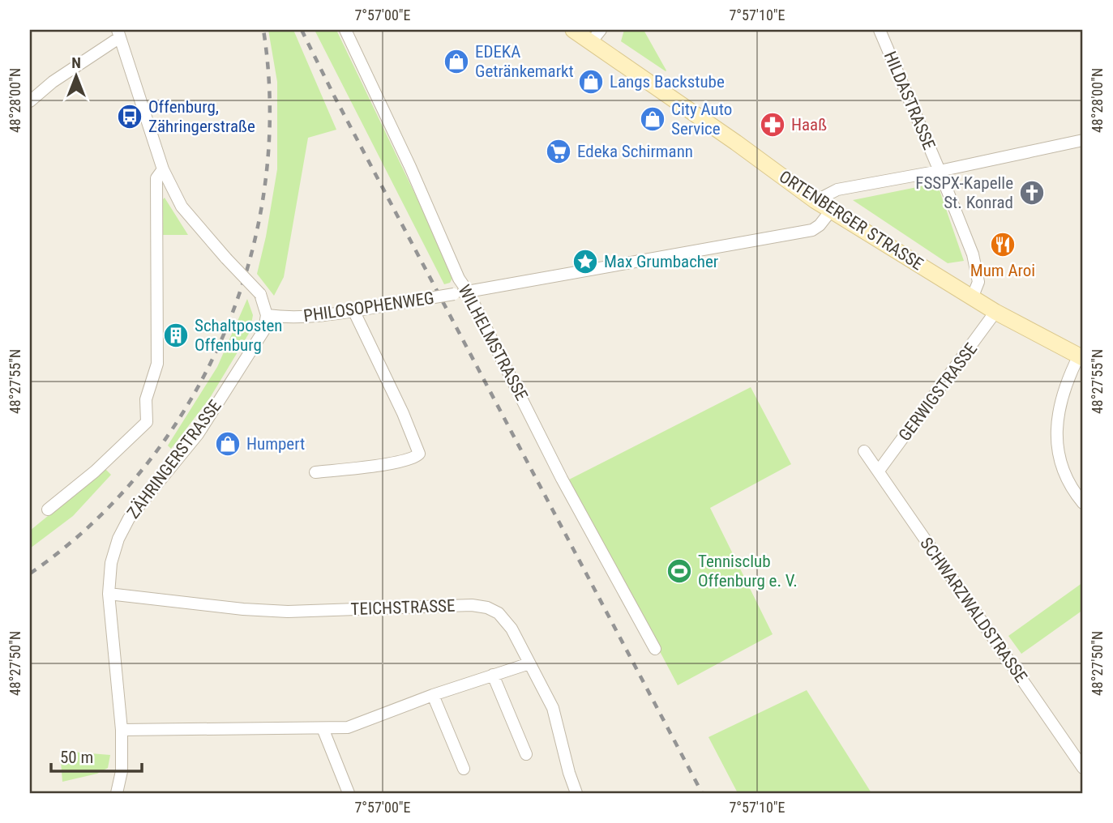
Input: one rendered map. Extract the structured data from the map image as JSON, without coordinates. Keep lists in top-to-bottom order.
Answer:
{
  "streets": {
    "main road": ["ORTENBERGER STRASSE"],
    "street": [
      "HILDASTRASSE",
      "PHILOSOPHENWEG",
      "WILHELMSTRASSE",
      "GERWIGSTRASSE",
      "ZÄHRINGERSTRASSE",
      "TEICHSTRASSE",
      "SCHWARZWALDSTRASSE"
    ]
  },
  "crossings": [
    ["HILDASTRASSE", "ORTENBERGER STRASSE"],
    ["ORTENBERGER STRASSE", "PHILOSOPHENWEG"],
    ["ORTENBERGER STRASSE", "GERWIGSTRASSE"],
    ["PHILOSOPHENWEG", "WILHELMSTRASSE"],
    ["PHILOSOPHENWEG", "ZÄHRINGERSTRASSE"],
    ["GERWIGSTRASSE", "SCHWARZWALDSTRASSE"],
    ["ZÄHRINGERSTRASSE", "TEICHSTRASSE"]
  ],
  "places": {
    "shop": [
      "EDEKA Getränkemarkt",
      "Langs Backstube",
      "City Auto Service",
      "Humpert"
    ],
    "bus stop": ["Offenburg, Zähringerstraße"],
    "pharmacy": ["Haaß"],
    "supermarket": ["Edeka Schirmann"],
    "church": ["FSSPX-Kapelle St. Konrad"],
    "restaurant": ["Mum Aroi"],
    "place": ["Max Grumbacher"],
    "building": ["Schaltposten Offenburg"],
    "sports": ["Tennisclub Offenburg e. V."]
  },
  "scale_bar": "50 m",
  "north": "top",
  "coordinates": [
    "7°57'00\"E",
    "7°57'10\"E",
    "48°28'00\"N",
    "48°27'55\"N",
    "48°27'50\"N"
  ]
}
